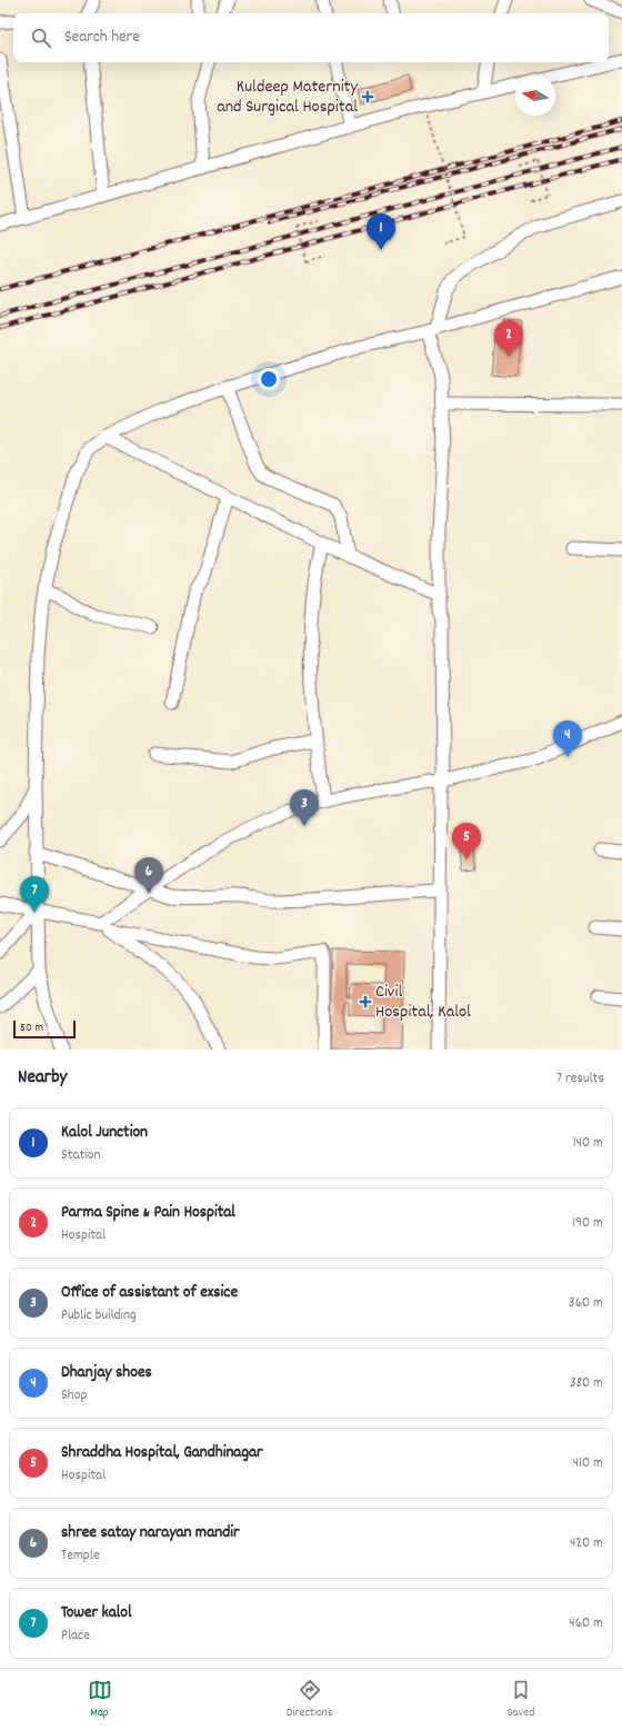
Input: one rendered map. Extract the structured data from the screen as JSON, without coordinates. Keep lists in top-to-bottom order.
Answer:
{
  "places": {
    "health": ["Kuldeep Maternity and Surgical Hospital", "Civil Hospital, Kalol"]
  },
  "scale_bar": "50 m",
  "north": "left",
  "page": {
    "search": "Search here",
    "pins": [
      "1",
      "2",
      "4",
      "3",
      "5",
      "6",
      "7"
    ],
    "scale": "50 m",
    "heading": ["Nearby", "7 results"],
    "list": [
      {
        "mark": "1",
        "name": "Kalol Junction",
        "note": "Station",
        "value": "140 m"
      },
      {
        "mark": "2",
        "name": "Parma Spine & Pain Hospital",
        "note": "Hospital",
        "value": "190 m"
      },
      {
        "mark": "3",
        "name": "Office of assistant of exsice",
        "note": "Public building",
        "value": "360 m"
      },
      {
        "mark": "4",
        "name": "Dhanjay shoes",
        "note": "Shop",
        "value": "380 m"
      },
      {
        "mark": "5",
        "name": "Shraddha Hospital, Gandhinagar",
        "note": "Hospital",
        "value": "410 m"
      },
      {
        "mark": "6",
        "name": "shree satay narayan mandir",
        "note": "Temple",
        "value": "420 m"
      },
      {
        "mark": "7",
        "name": "Tower kalol",
        "note": "Place",
        "value": "460 m"
      }
    ],
    "nav": ["Map", "Directions", "Saved"]
  }
}
